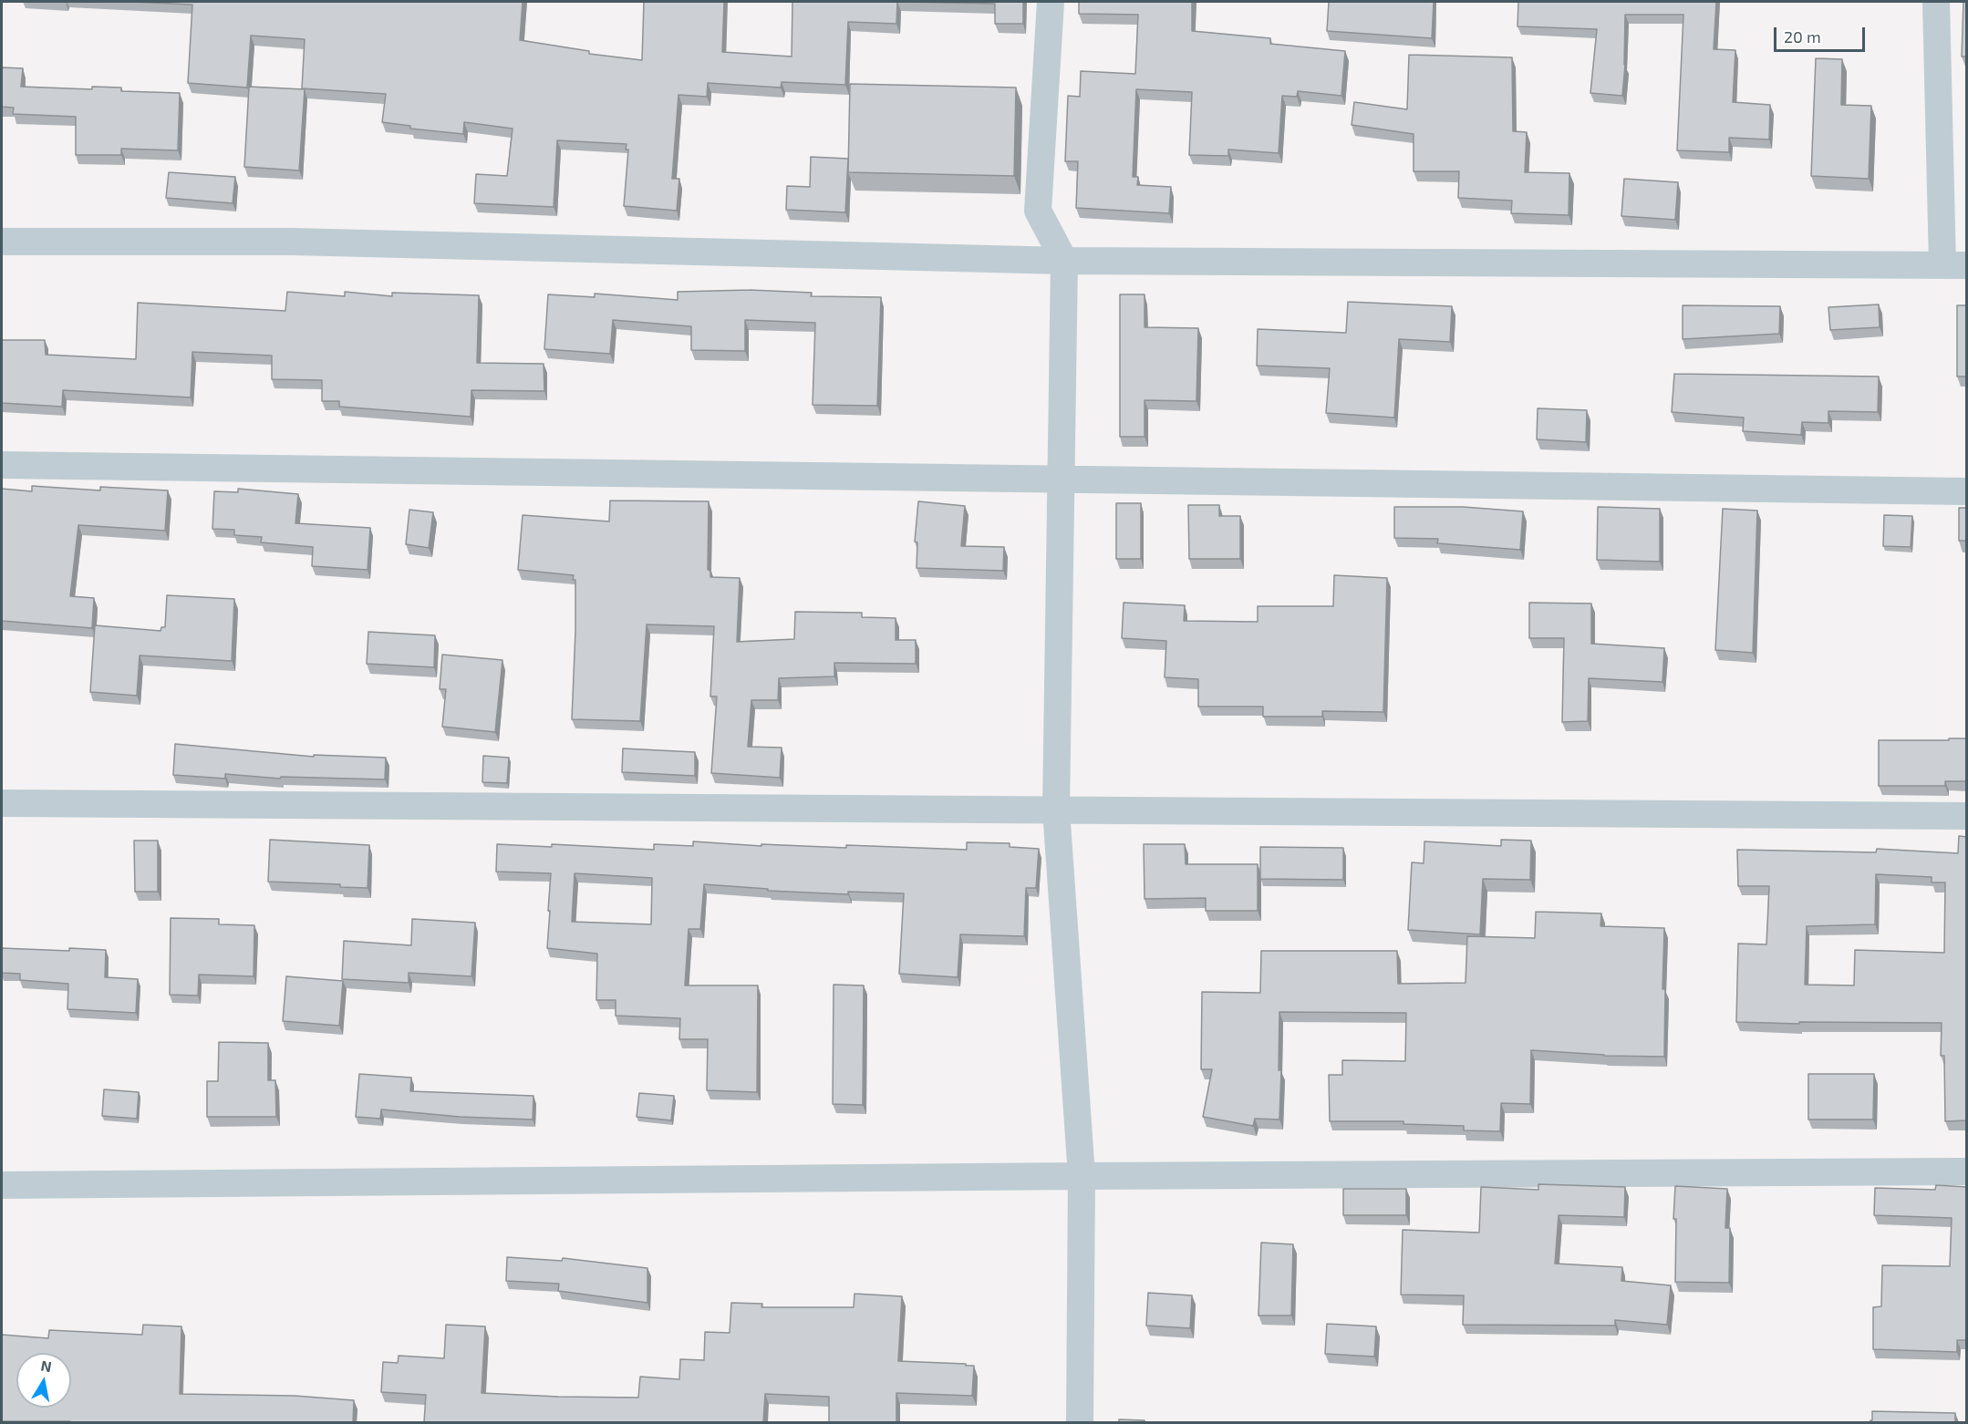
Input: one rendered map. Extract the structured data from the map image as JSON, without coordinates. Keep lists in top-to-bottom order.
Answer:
{
  "scale_bar": "20 m",
  "north": "top"
}
